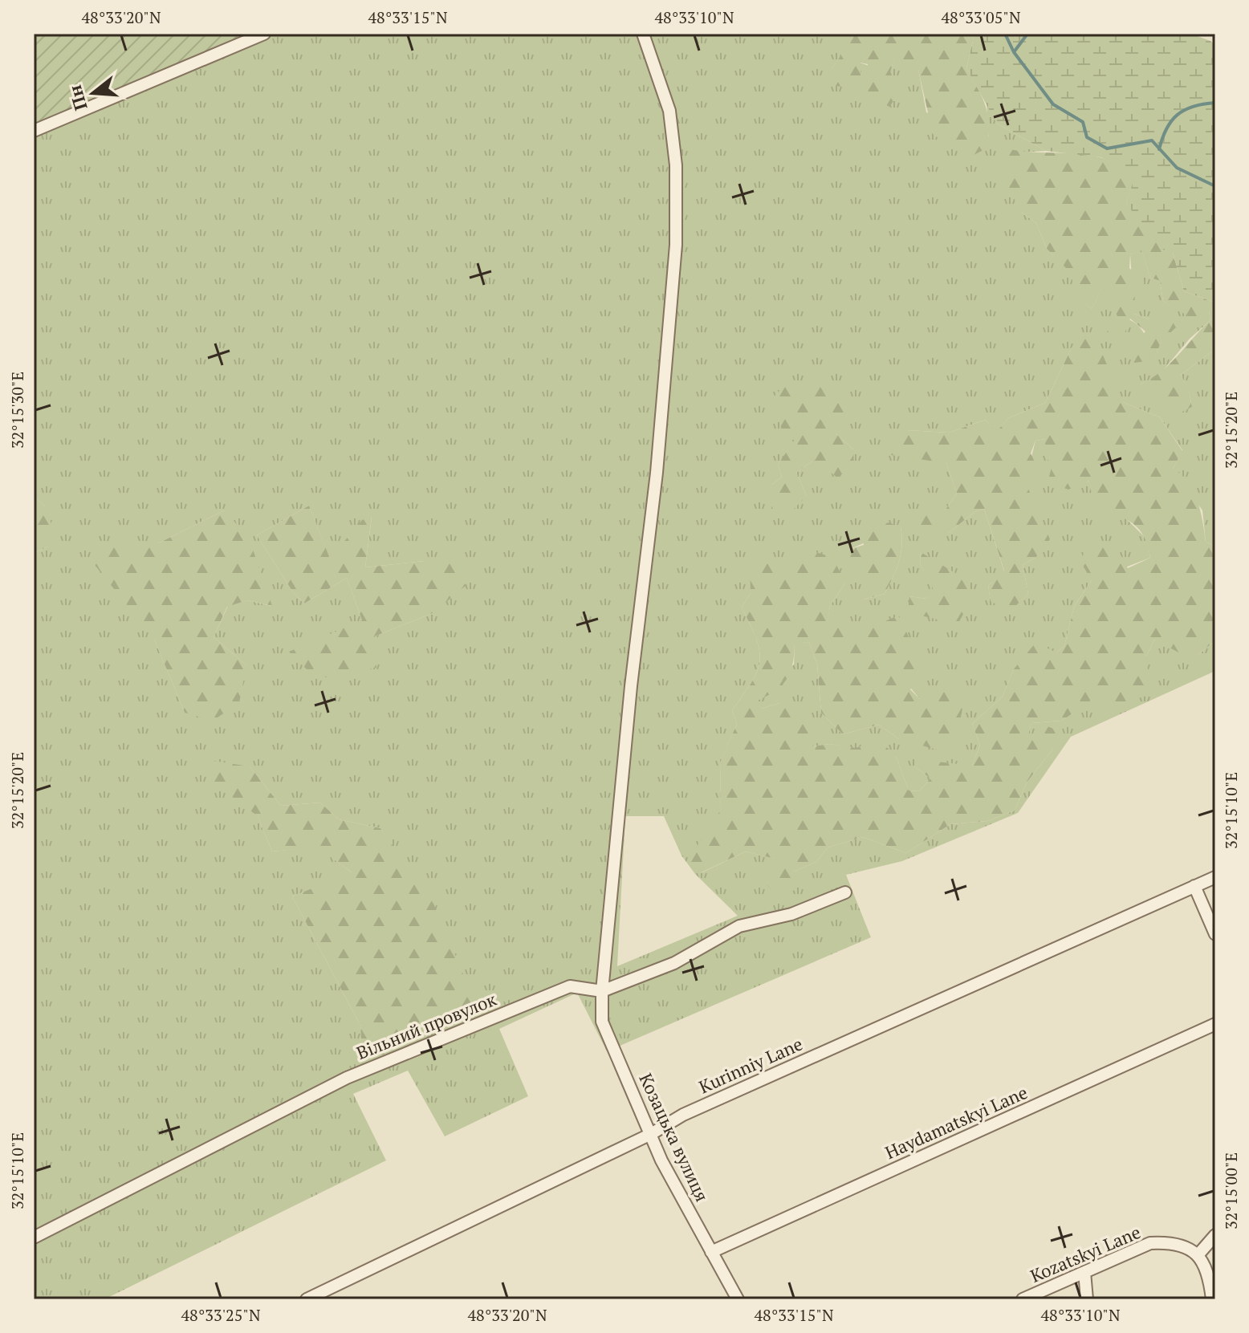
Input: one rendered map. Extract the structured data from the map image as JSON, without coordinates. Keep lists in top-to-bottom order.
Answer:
{
  "streets": {
    "street": [
      "Вільний провулок",
      "Kurinniy Lane",
      "Haydamatskyi Lane",
      "Козацька вулиця",
      "Kozatskyi Lane"
    ]
  },
  "crossings": [
    ["Вільний провулок", "Козацька вулиця"],
    ["Kurinniy Lane", "Козацька вулиця"],
    ["Haydamatskyi Lane", "Козацька вулиця"]
  ],
  "north": "left",
  "coordinates": [
    "48°33'20\"N",
    "48°33'15\"N",
    "48°33'10\"N",
    "48°33'05\"N",
    "32°15'30\"E",
    "32°15'20\"E",
    "32°15'10\"E",
    "32°15'00\"E",
    "48°33'25\"N"
  ]
}
